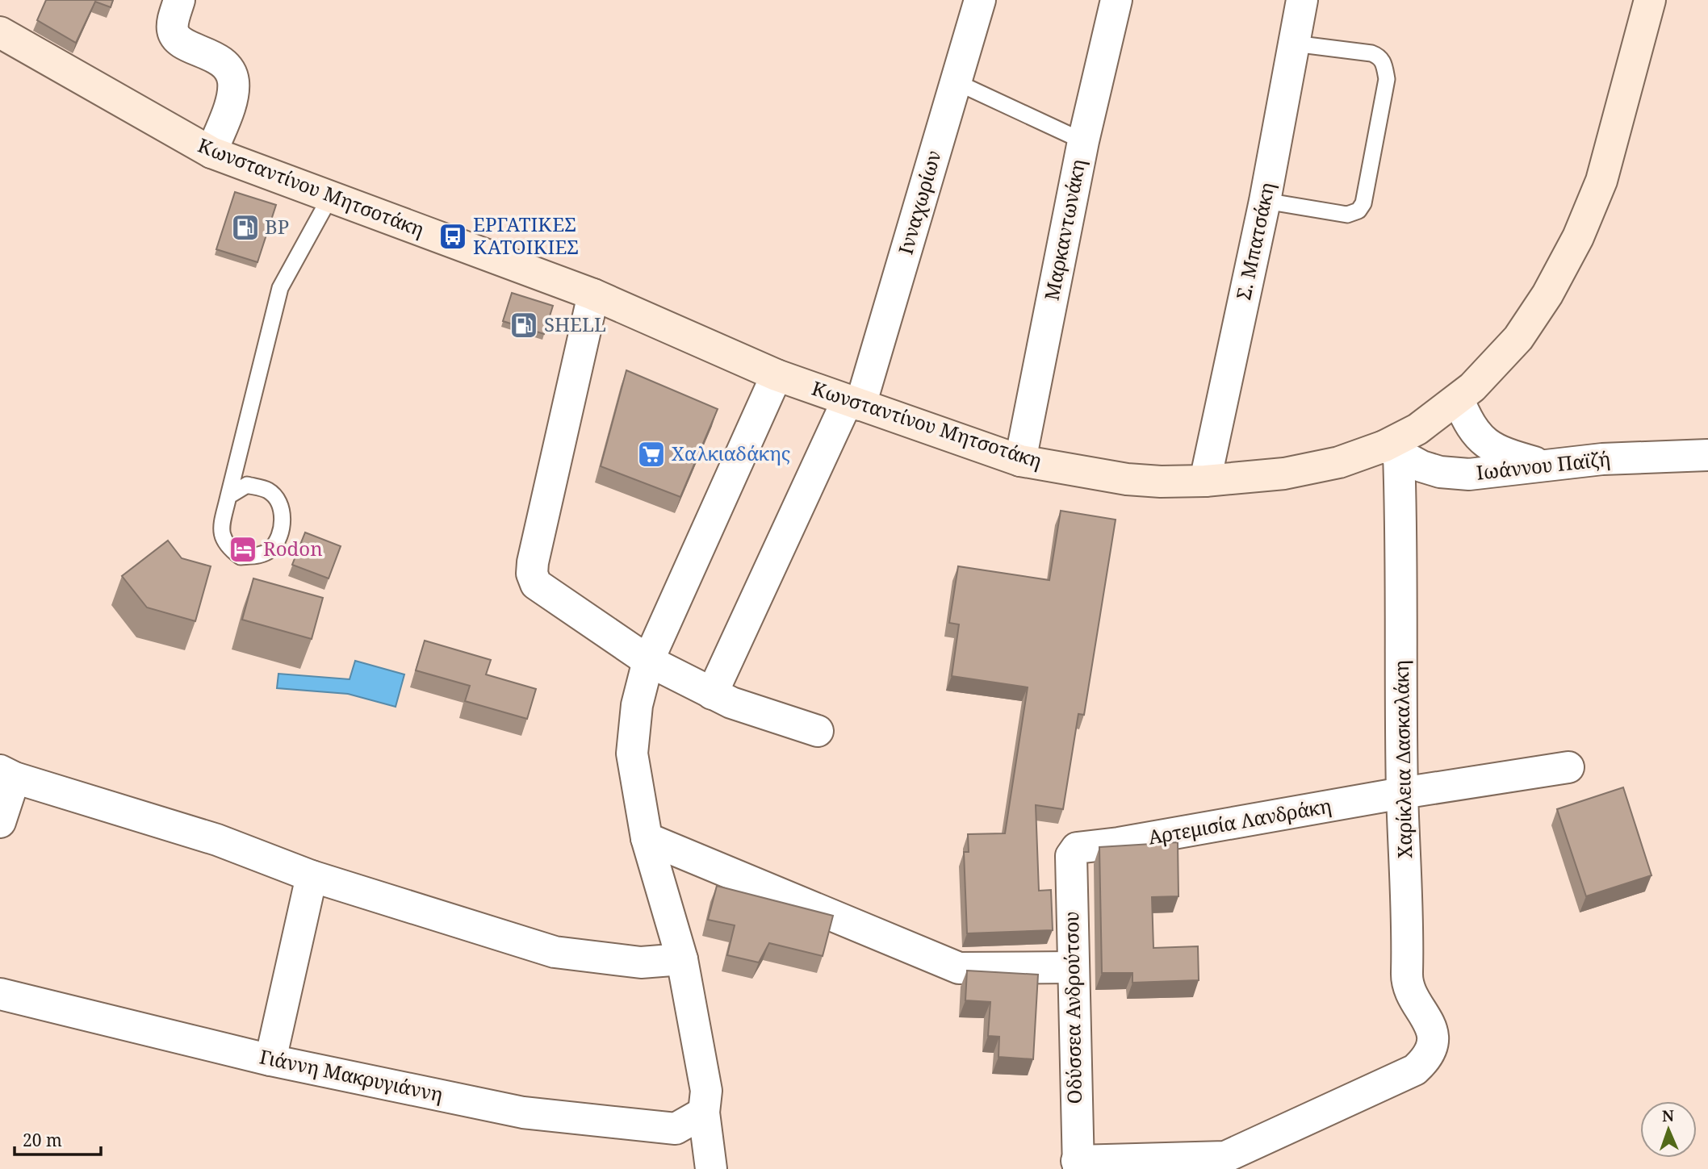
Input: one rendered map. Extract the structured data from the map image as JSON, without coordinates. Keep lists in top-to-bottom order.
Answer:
{
  "streets": {
    "main road": ["Κωνσταντίνου Μητσοτάκη"],
    "street": [
      "Ινναχωρίων",
      "Μαρκαντωνάκη",
      "Σ. Μπατσάκη",
      "Ιωάννου Παϊζή",
      "Χαρίκλεια Δασκαλάκη",
      "Αρτεμισία Λανδράκη",
      "Οδύσσεα Ανδρούτσου",
      "Γιάννη Μακρυγιάννη"
    ]
  },
  "crossings": [
    ["Κωνσταντίνου Μητσοτάκη", "Ινναχωρίων"],
    ["Κωνσταντίνου Μητσοτάκη", "Μαρκαντωνάκη"],
    ["Κωνσταντίνου Μητσοτάκη", "Σ. Μπατσάκη"],
    ["Κωνσταντίνου Μητσοτάκη", "Ιωάννου Παϊζή"],
    ["Κωνσταντίνου Μητσοτάκη", "Χαρίκλεια Δασκαλάκη"],
    ["Ιωάννου Παϊζή", "Χαρίκλεια Δασκαλάκη"],
    ["Χαρίκλεια Δασκαλάκη", "Αρτεμισία Λανδράκη"],
    ["Χαρίκλεια Δασκαλάκη", "Οδύσσεα Ανδρούτσου"],
    ["Αρτεμισία Λανδράκη", "Οδύσσεα Ανδρούτσου"]
  ],
  "places": {
    "fuel station": ["BP", "SHELL"],
    "bus stop": ["ΕΡΓΑΤΙΚΕΣ ΚΑΤΟΙΚΙΕΣ"],
    "supermarket": ["Χαλκιαδάκης"],
    "hotel": ["Rodon"]
  },
  "scale_bar": "20 m",
  "north": "top"
}
